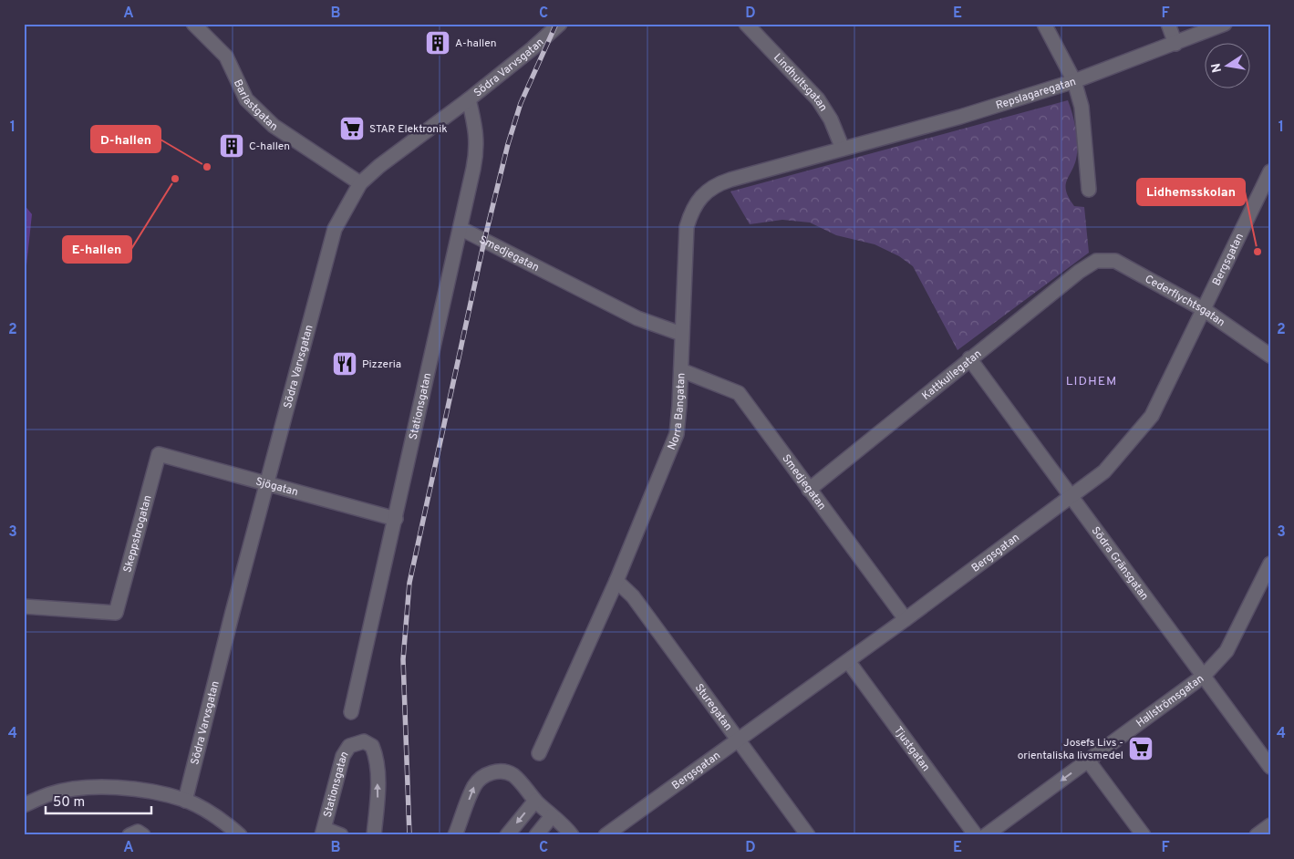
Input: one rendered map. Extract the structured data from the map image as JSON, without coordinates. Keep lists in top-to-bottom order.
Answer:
{
  "streets": {
    "street": [
      "Södra Varvsgatan",
      "Lindhultsgatan",
      "Repslagaregatan",
      "Barlastgatan",
      "Smedjegatan",
      "Bergsgatan",
      "Cederflychtsgatan",
      "Kattkullegatan",
      "Stationsgatan",
      "Norra Bangatan",
      "Sjögatan",
      "Skeppsbrogatan",
      "Södra Gränsgatan",
      "Hallströmsgatan",
      "Sturegatan",
      "Tjustgatan"
    ]
  },
  "crossings": [
    ["Södra Varvsgatan", "Barlastgatan"],
    ["Södra Varvsgatan", "Stationsgatan"],
    ["Södra Varvsgatan", "Sjögatan"],
    ["Lindhultsgatan", "Repslagaregatan"],
    ["Lindhultsgatan", "Norra Bangatan"],
    ["Repslagaregatan", "Norra Bangatan"],
    ["Smedjegatan", "Bergsgatan"],
    ["Smedjegatan", "Kattkullegatan"],
    ["Smedjegatan", "Stationsgatan"],
    ["Smedjegatan", "Norra Bangatan"],
    ["Bergsgatan", "Cederflychtsgatan"],
    ["Bergsgatan", "Södra Gränsgatan"],
    ["Bergsgatan", "Sturegatan"],
    ["Bergsgatan", "Tjustgatan"],
    ["Cederflychtsgatan", "Kattkullegatan"],
    ["Kattkullegatan", "Södra Gränsgatan"],
    ["Stationsgatan", "Sjögatan"],
    ["Norra Bangatan", "Sturegatan"],
    ["Sjögatan", "Skeppsbrogatan"],
    ["Södra Gränsgatan", "Hallströmsgatan"]
  ],
  "districts": ["LIDHEM"],
  "places": {
    "building": ["A-hallen", "C-hallen"],
    "supermarket": ["STAR Elektronik", "Josefs Livs - orientaliska livsmedel"],
    "other": ["D-hallen", "E-hallen", "Lidhemsskolan"],
    "restaurant": ["Pizzeria"]
  },
  "scale_bar": "50 m",
  "north": "left",
  "grid": {
    "columns": [
      "A",
      "B",
      "C",
      "D",
      "E",
      "F"
    ],
    "rows": [
      "1",
      "2",
      "3",
      "4"
    ]
  }
}
